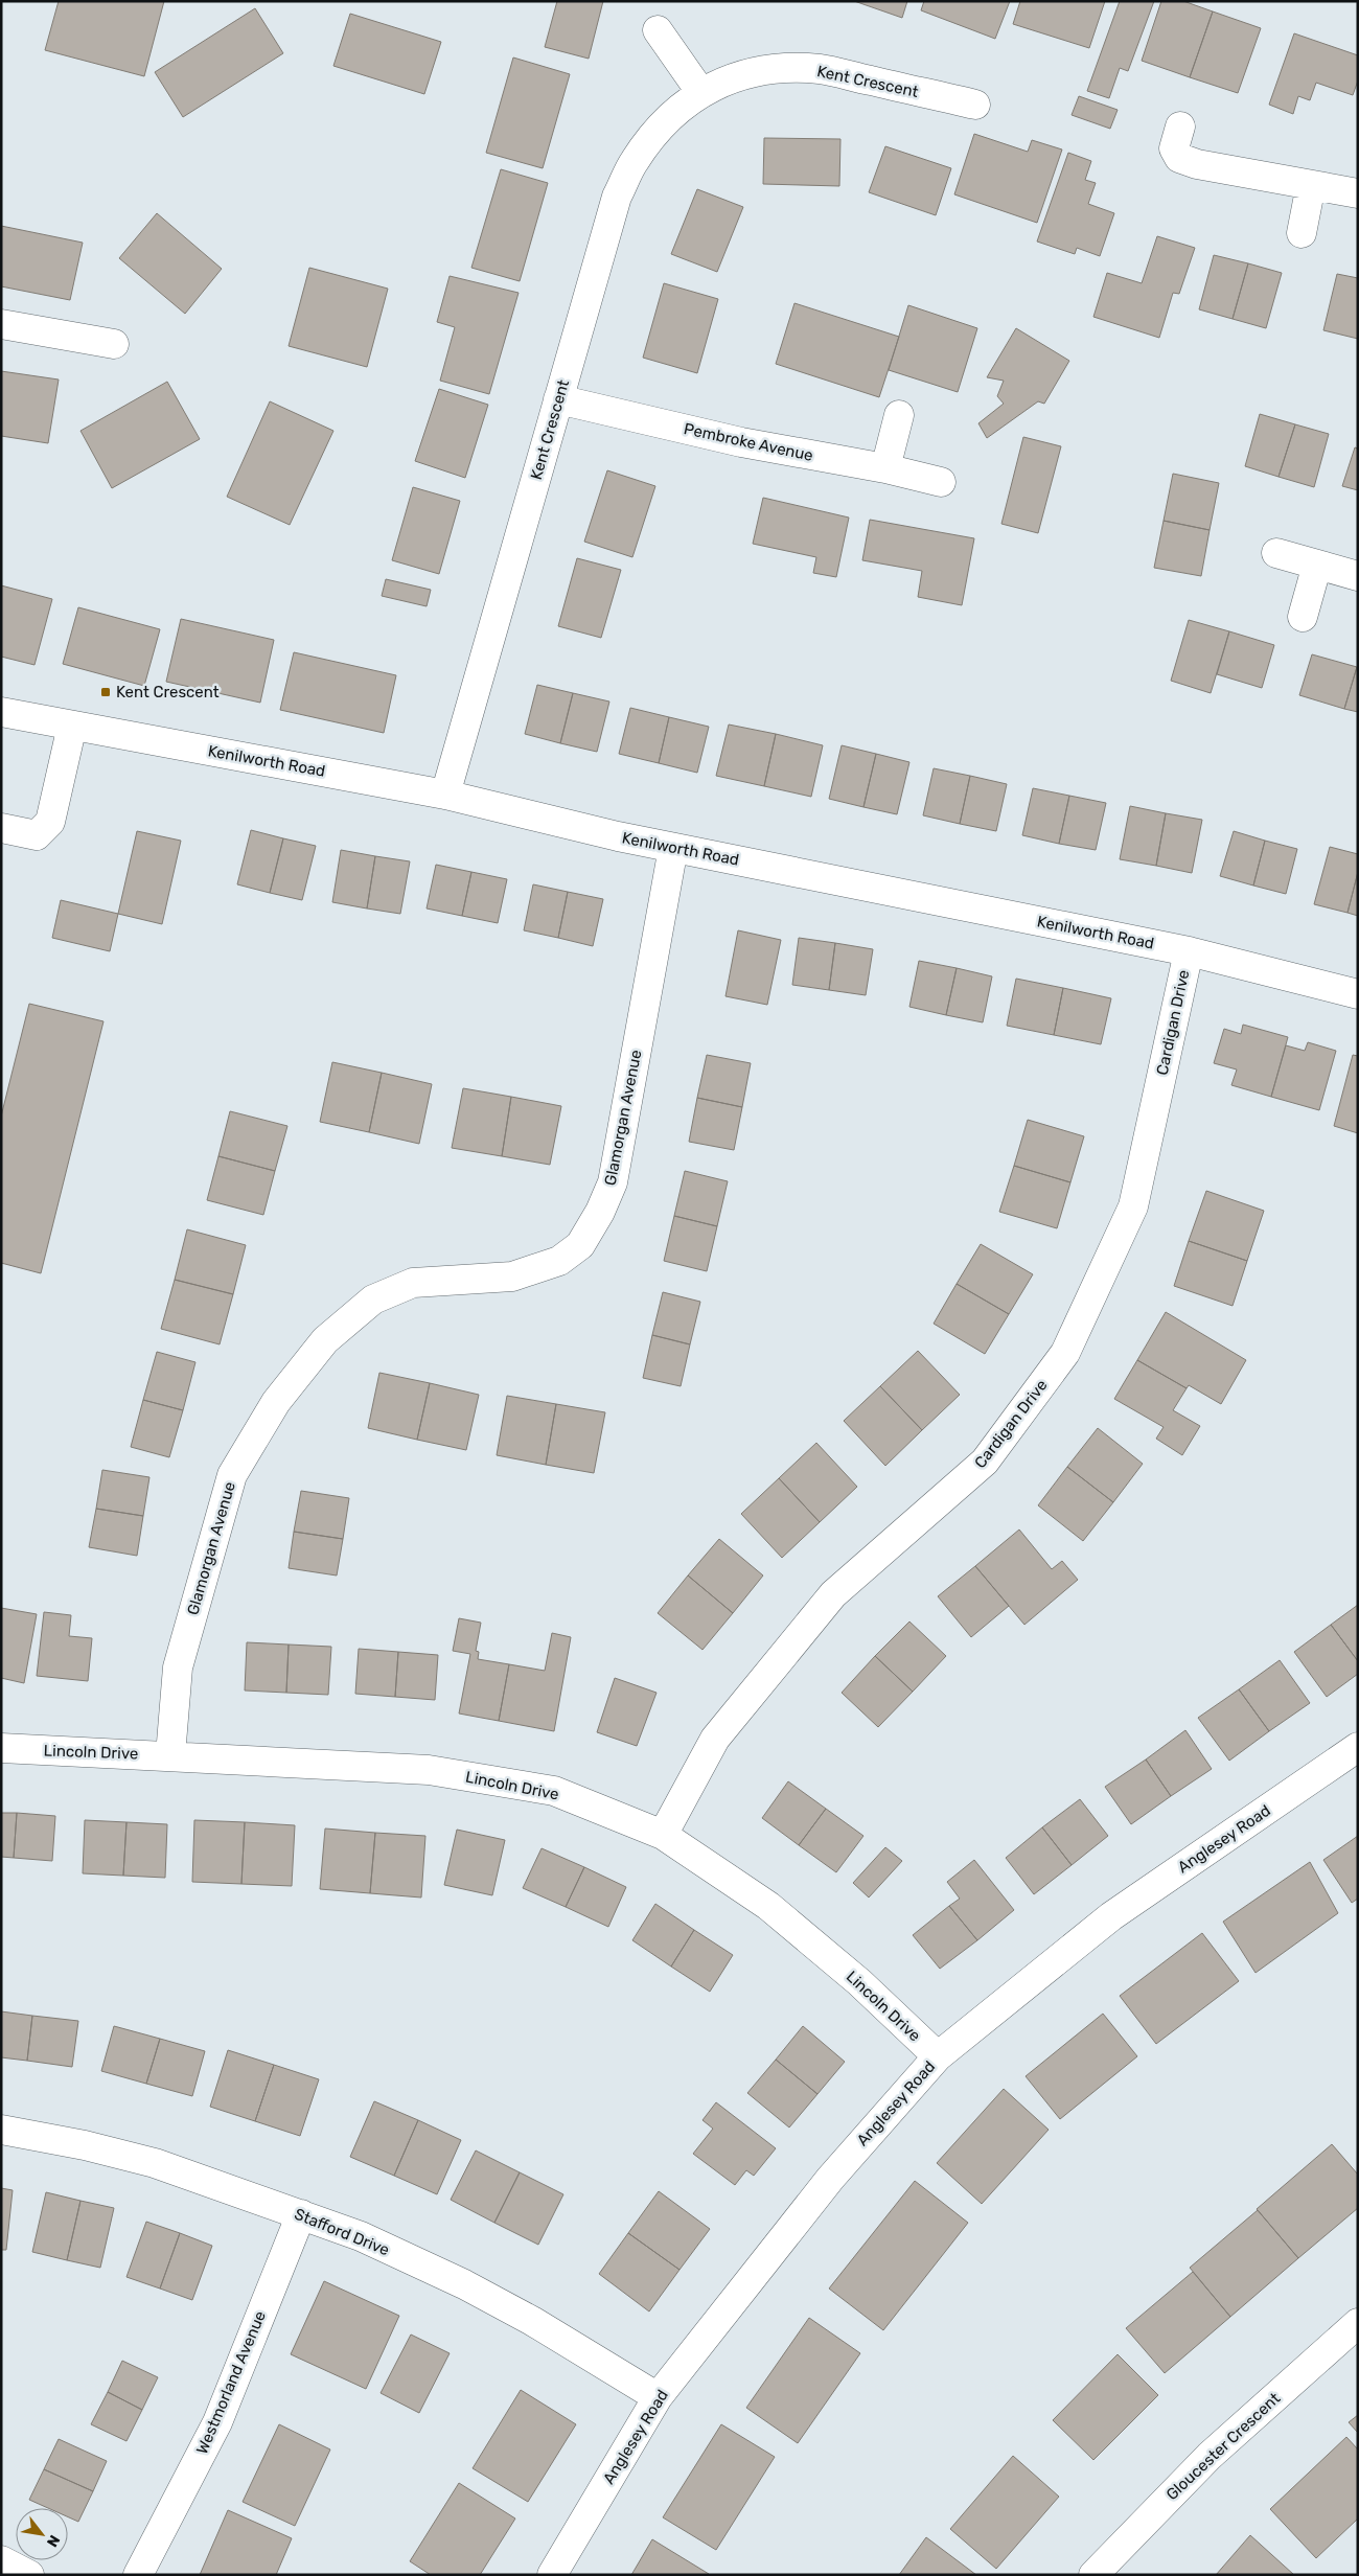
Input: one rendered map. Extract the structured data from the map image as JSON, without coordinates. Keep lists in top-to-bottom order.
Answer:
{
  "streets": {
    "street": [
      "Kent Crescent",
      "Pembroke Avenue",
      "Kenilworth Road",
      "Cardigan Drive",
      "Glamorgan Avenue",
      "Lincoln Drive",
      "Anglesey Road",
      "Stafford Drive",
      "Westmorland Avenue",
      "Gloucester Crescent"
    ]
  },
  "crossings": [
    ["Kent Crescent", "Pembroke Avenue"],
    ["Kent Crescent", "Kenilworth Road"],
    ["Kenilworth Road", "Cardigan Drive"],
    ["Kenilworth Road", "Glamorgan Avenue"],
    ["Cardigan Drive", "Lincoln Drive"],
    ["Glamorgan Avenue", "Lincoln Drive"],
    ["Lincoln Drive", "Anglesey Road"],
    ["Anglesey Road", "Stafford Drive"],
    ["Stafford Drive", "Westmorland Avenue"]
  ],
  "places": {
    "transit": ["Kent Crescent"]
  },
  "north": "bottom right"
}
